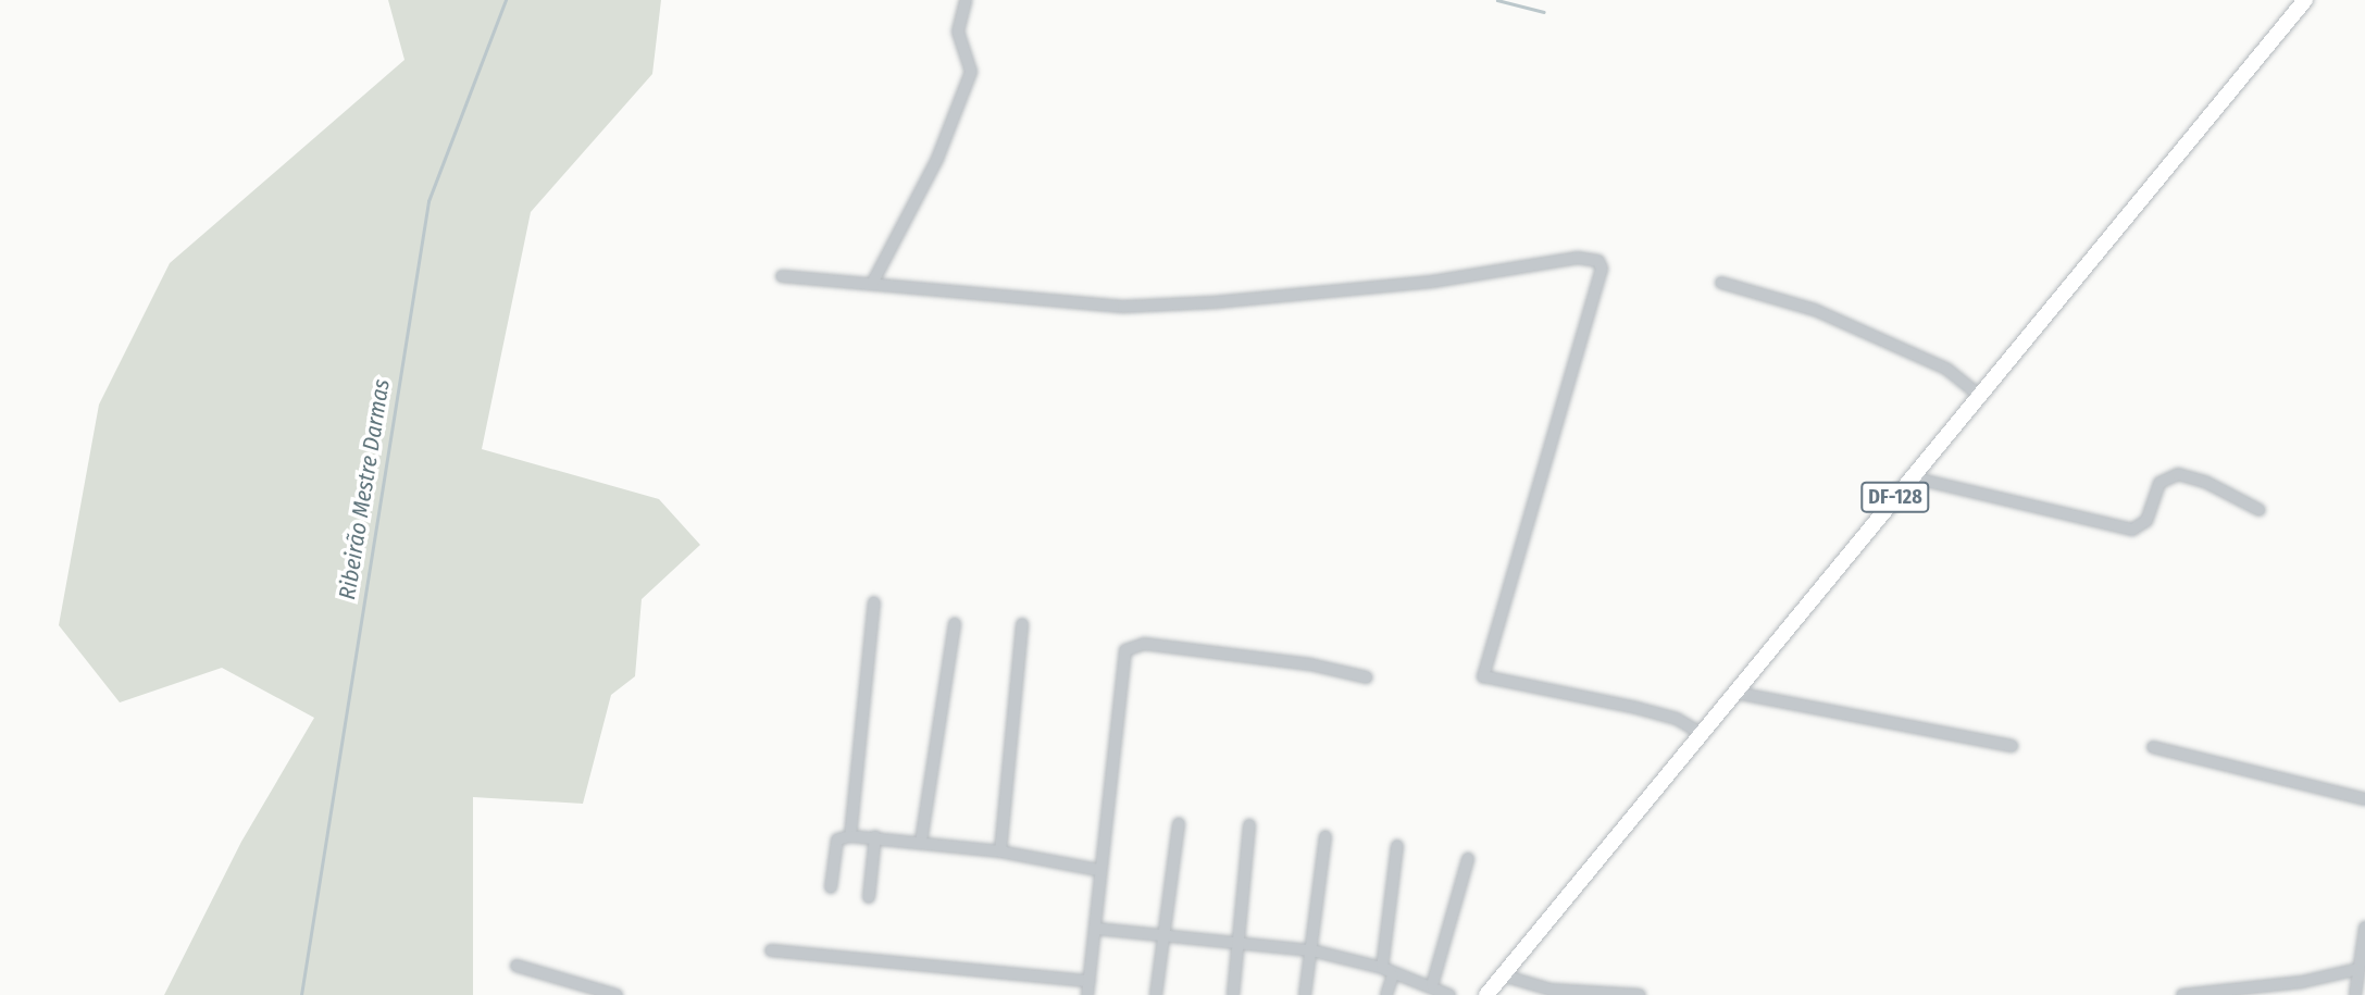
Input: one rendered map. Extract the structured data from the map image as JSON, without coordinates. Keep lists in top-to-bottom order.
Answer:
{
  "streets": {
    "main road": ["DF-128"]
  },
  "water": ["Ribeirão Mestre Darmas"]
}
